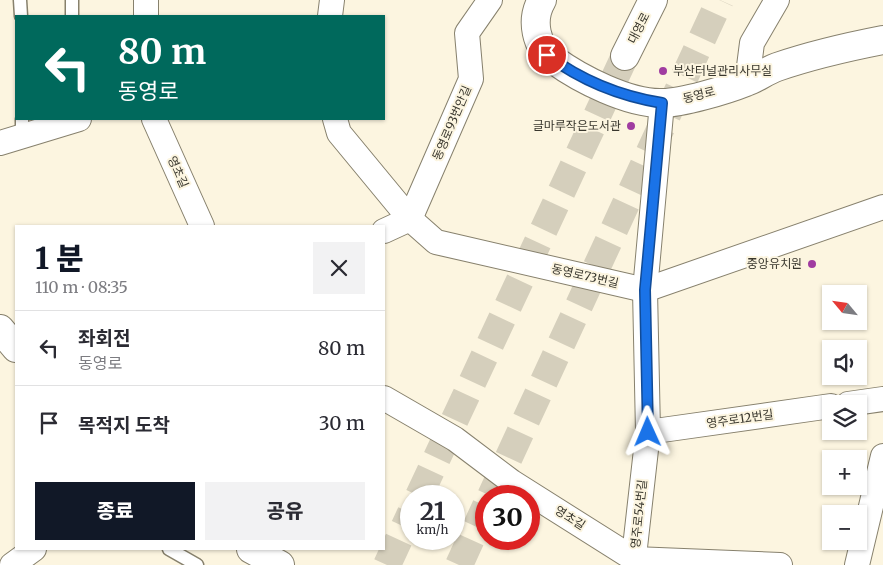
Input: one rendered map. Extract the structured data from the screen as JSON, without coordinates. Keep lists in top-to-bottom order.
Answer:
{
  "streets": {
    "street": [
      "대영로",
      "동영로",
      "동영로93번안길",
      "영초길",
      "동영로73번길",
      "영주로12번길",
      "영주로54번길"
    ]
  },
  "crossings": [
    ["동영로", "영주로54번길"],
    ["동영로93번안길", "동영로73번길"],
    ["영초길", "영주로54번길"],
    ["동영로73번길", "영주로54번길"],
    ["영주로12번길", "영주로54번길"]
  ],
  "places": ["부산터널관리사무실", "글마루작은도서관", "중앙유치원"],
  "north": "top left",
  "page": {
    "turn": ["80 m", "동영로"],
    "heading": ["1 분", "110 m · 08:35"],
    "map_buttons": ["+", "−"],
    "list": [
      {
        "name": "좌회전",
        "note": "동영로",
        "value": "80 m"
      },
      {
        "name": "목적지 도착",
        "value": "30 m"
      }
    ],
    "buttons": ["종료", "공유"],
    "speed": "21 km/h",
    "limit": "30"
  }
}
